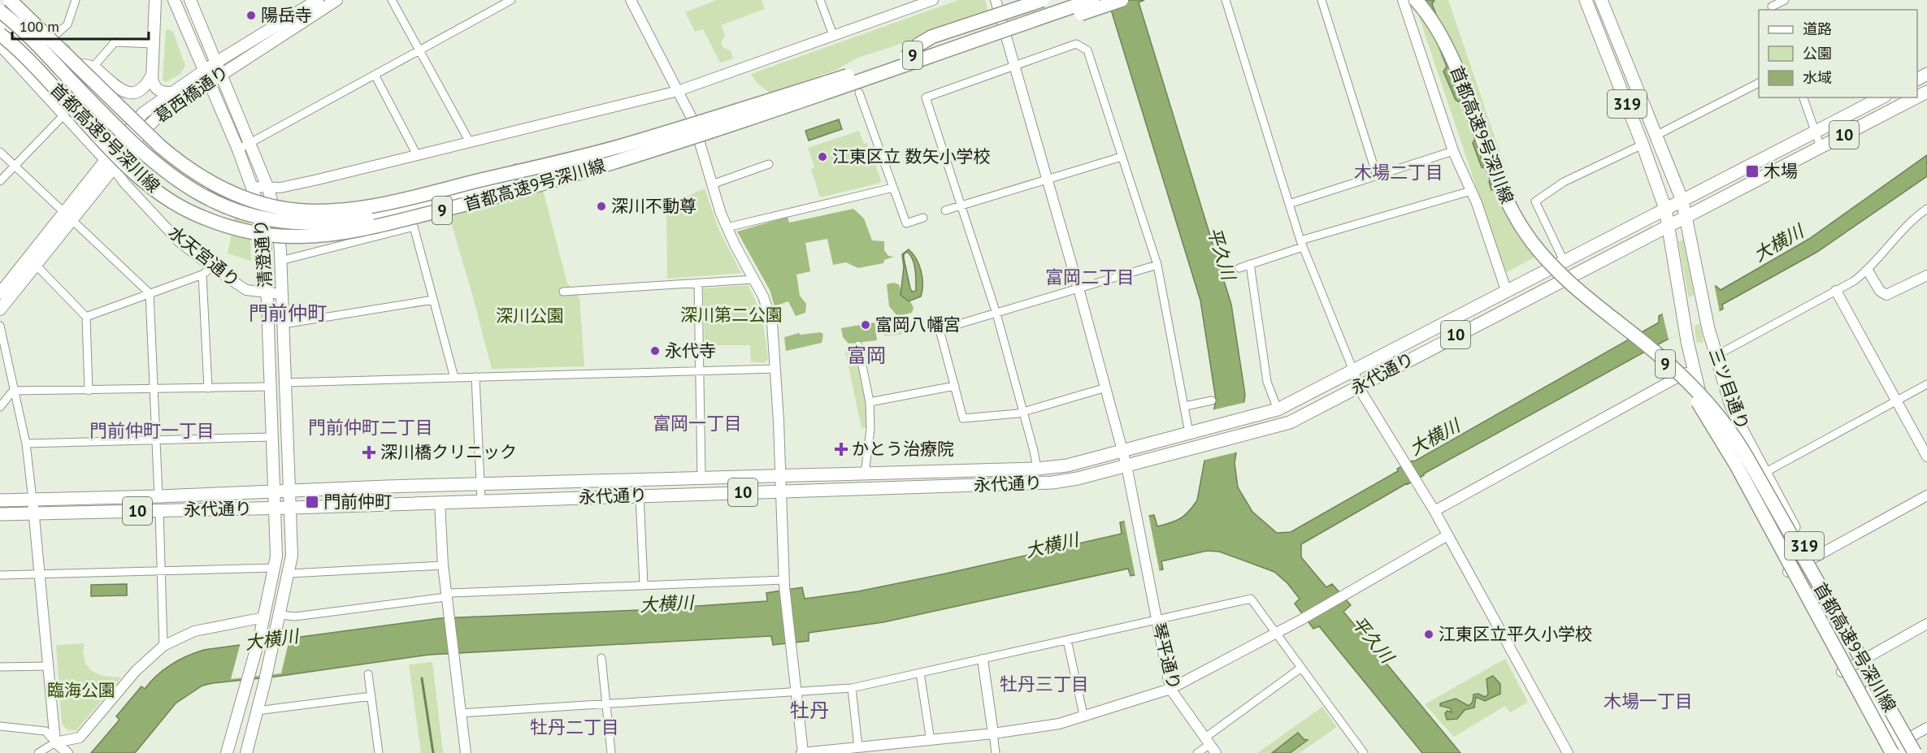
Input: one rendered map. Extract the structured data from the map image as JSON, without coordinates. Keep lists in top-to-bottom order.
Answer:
{
  "streets": {
    "highway": ["9", "首都高速9号深川線"],
    "main road": [
      "葛西橋通り",
      "319",
      "10",
      "清澄通り",
      "水天宮通り",
      "永代通り",
      "三ツ目通り"
    ],
    "street": ["琴平通り"]
  },
  "crossings": [
    ["葛西橋通り", "清澄通り"],
    ["葛西橋通り", "水天宮通り"],
    ["清澄通り", "水天宮通り"],
    ["清澄通り", "永代通り"],
    ["永代通り", "三ツ目通り"],
    ["永代通り", "琴平通り"]
  ],
  "districts": [
    "木場二丁目",
    "富岡二丁目",
    "門前仲町",
    "富岡",
    "富岡一丁目",
    "門前仲町二丁目",
    "門前仲町一丁目",
    "牡丹三丁目",
    "木場一丁目",
    "牡丹",
    "牡丹二丁目"
  ],
  "water": ["大横川", "平久川"],
  "parks": ["深川第二公園", "深川公園", "臨海公園"],
  "places": {
    "other": [
      "陽岳寺",
      "江東区立 数矢小学校",
      "深川不動尊",
      "富岡八幡宮",
      "永代寺",
      "江東区立平久小学校"
    ],
    "transit": ["木場", "門前仲町"],
    "health": ["かとう治療院", "深川橋クリニック"]
  },
  "legend": ["道路", "公園", "水域"],
  "scale_bar": "100 m"
}
